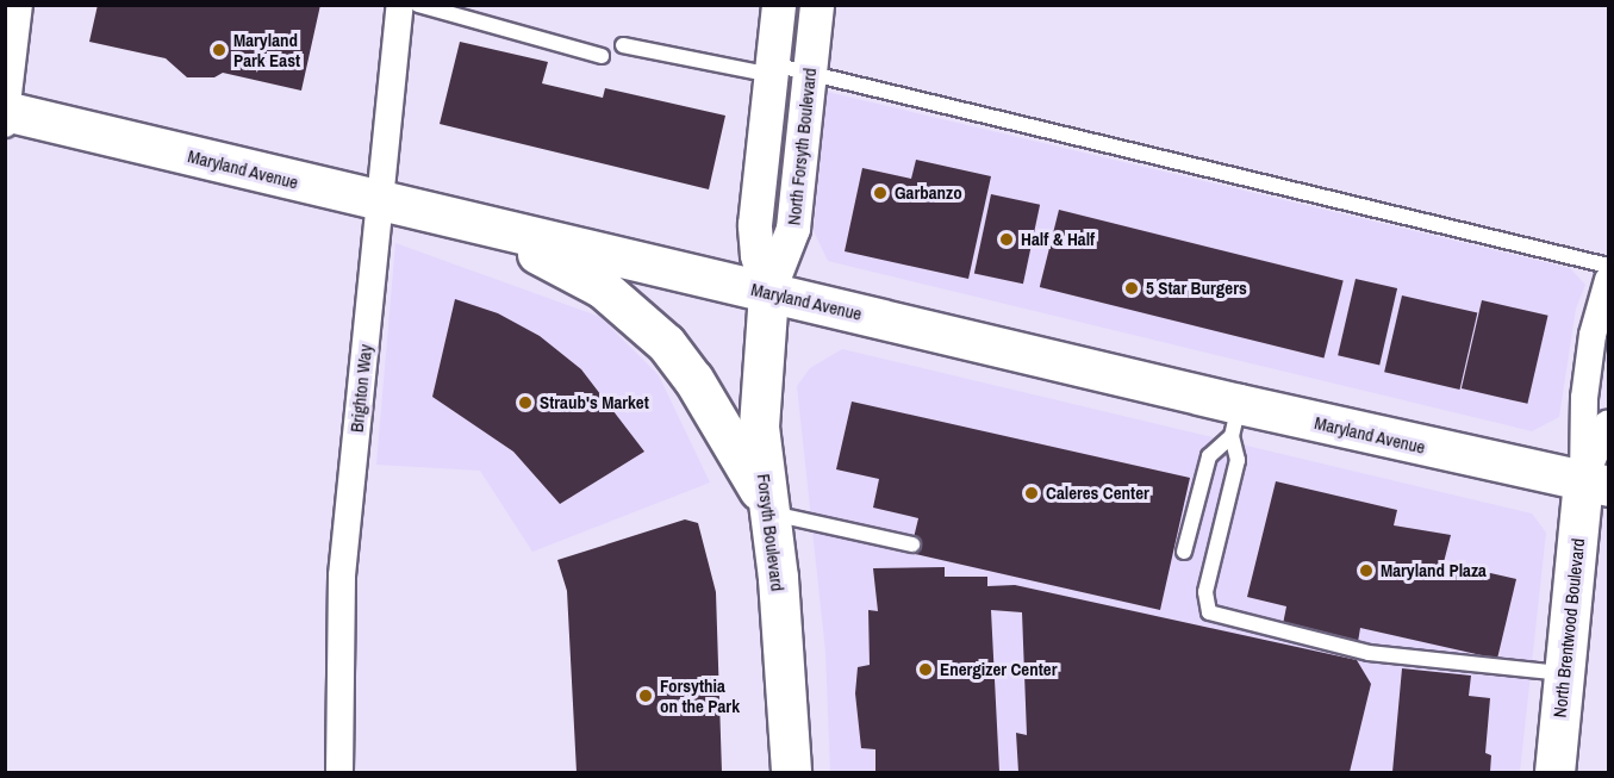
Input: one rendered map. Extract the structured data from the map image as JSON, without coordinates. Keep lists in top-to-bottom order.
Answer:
{
  "streets": {
    "main road": ["Maryland Avenue", "Forsyth Boulevard", "North Brentwood Boulevard"],
    "street": ["North Forsyth Boulevard", "Brighton Way"]
  },
  "crossings": [
    ["North Forsyth Boulevard", "Maryland Avenue"],
    ["North Forsyth Boulevard", "Forsyth Boulevard"],
    ["Maryland Avenue", "Brighton Way"],
    ["Maryland Avenue", "Forsyth Boulevard"],
    ["Maryland Avenue", "North Brentwood Boulevard"]
  ],
  "places": [
    "Maryland Park East",
    "Garbanzo",
    "Half & Half",
    "5 Star Burgers",
    "Straub's Market",
    "Caleres Center",
    "Maryland Plaza",
    "Energizer Center",
    "Forsythia on the Park"
  ]
}
